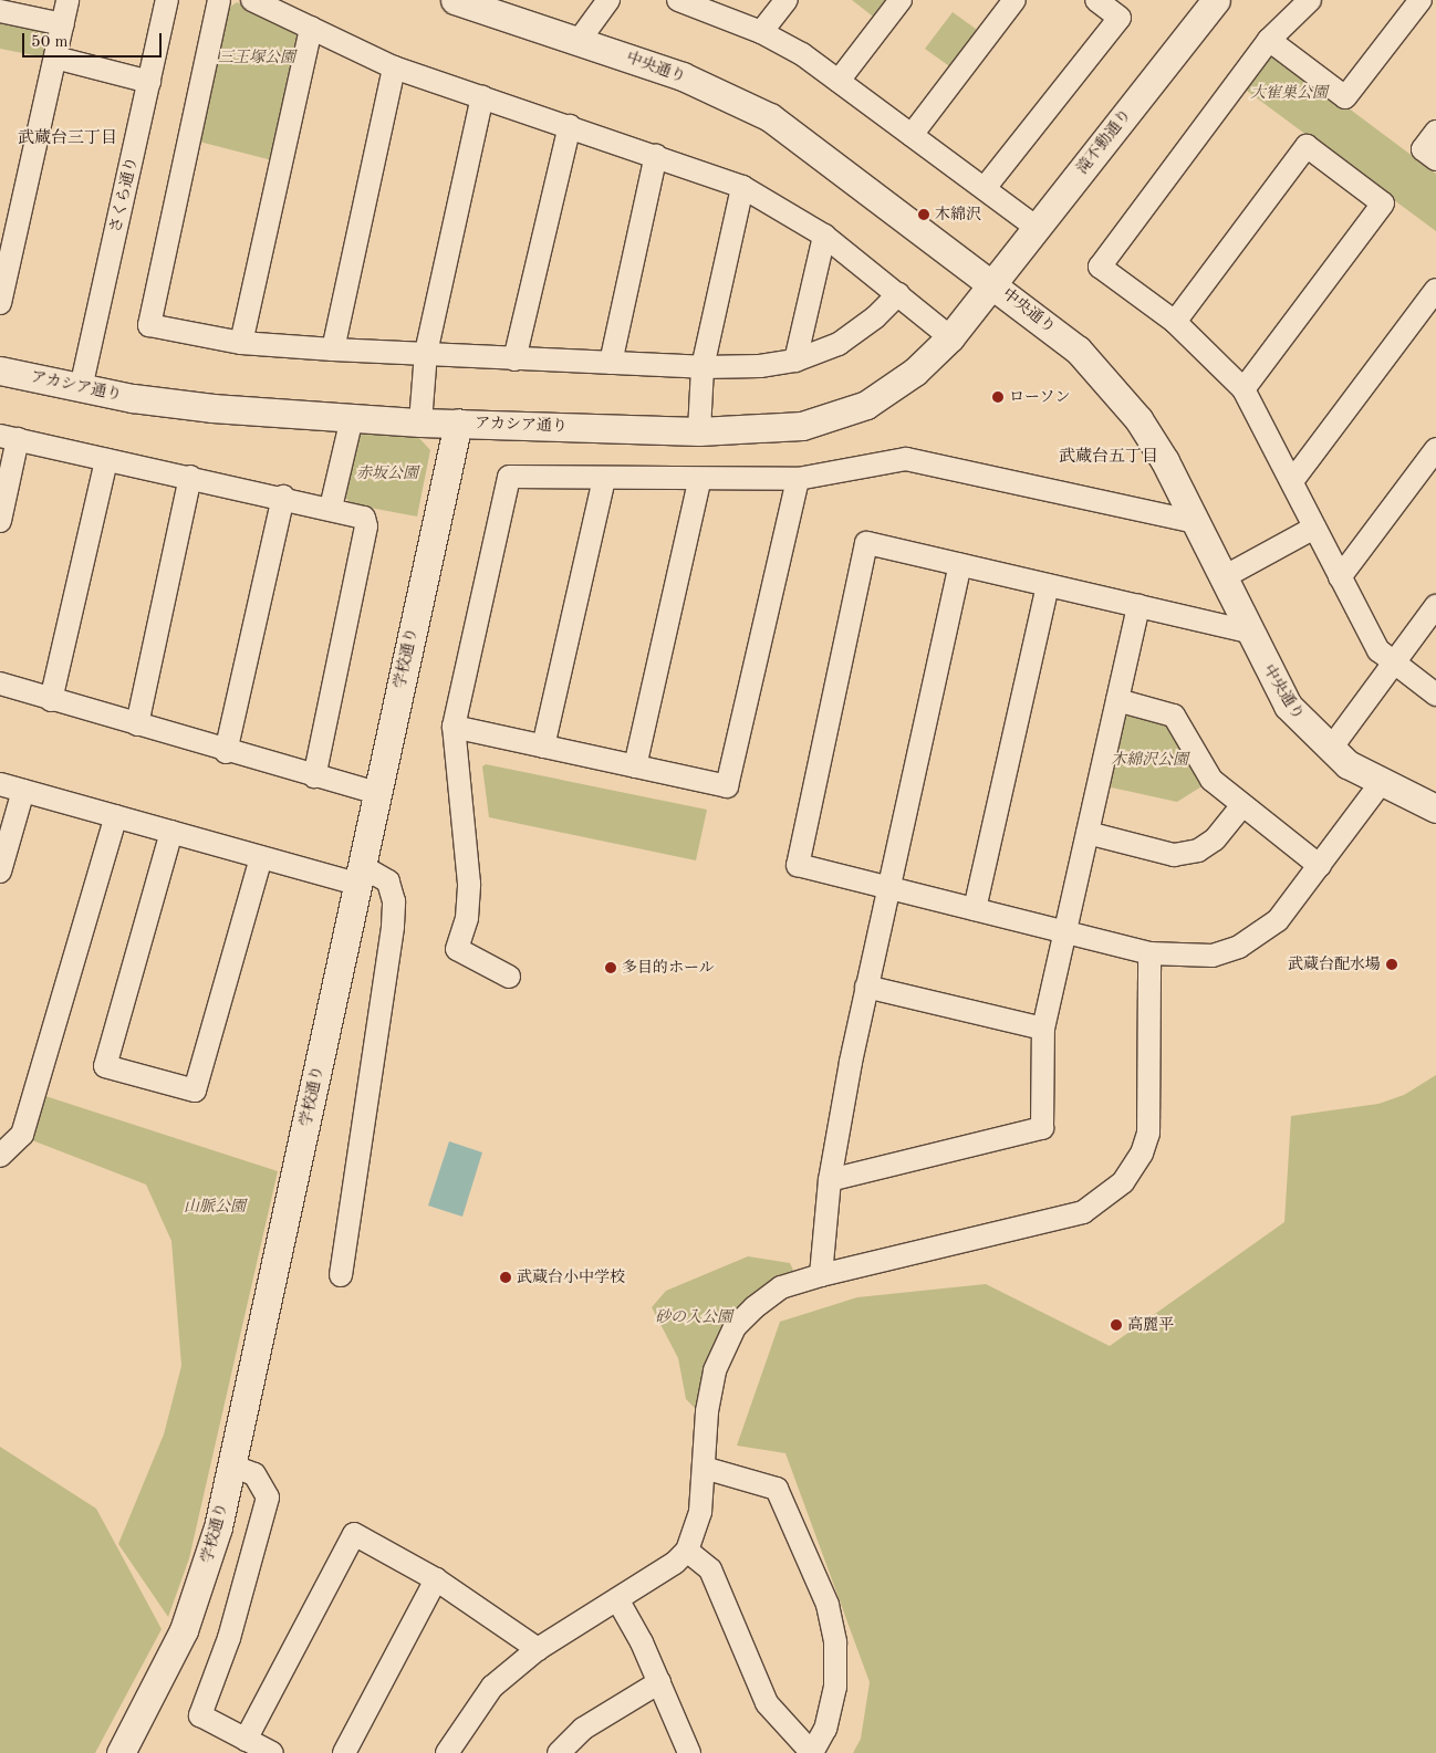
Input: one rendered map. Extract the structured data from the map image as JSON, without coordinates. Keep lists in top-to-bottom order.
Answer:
{
  "streets": {
    "street": [
      "中央通り",
      "滝不動通り",
      "さくら通り",
      "アカシア通り",
      "学校通り"
    ]
  },
  "crossings": [
    ["中央通り", "滝不動通り"],
    ["中央通り", "アカシア通り"],
    ["滝不動通り", "アカシア通り"],
    ["さくら通り", "アカシア通り"],
    ["アカシア通り", "学校通り"]
  ],
  "districts": ["武蔵台三丁目", "武蔵台五丁目"],
  "parks": [
    "三王塚公園",
    "大寉巣公園",
    "赤坂公園",
    "木綿沢公園",
    "山脈公園",
    "砂の入公園"
  ],
  "places": [
    "木綿沢",
    "ローソン",
    "武蔵台配水場",
    "多目的ホール",
    "武蔵台小中学校",
    "高麗平"
  ],
  "scale_bar": "50 m"
}
